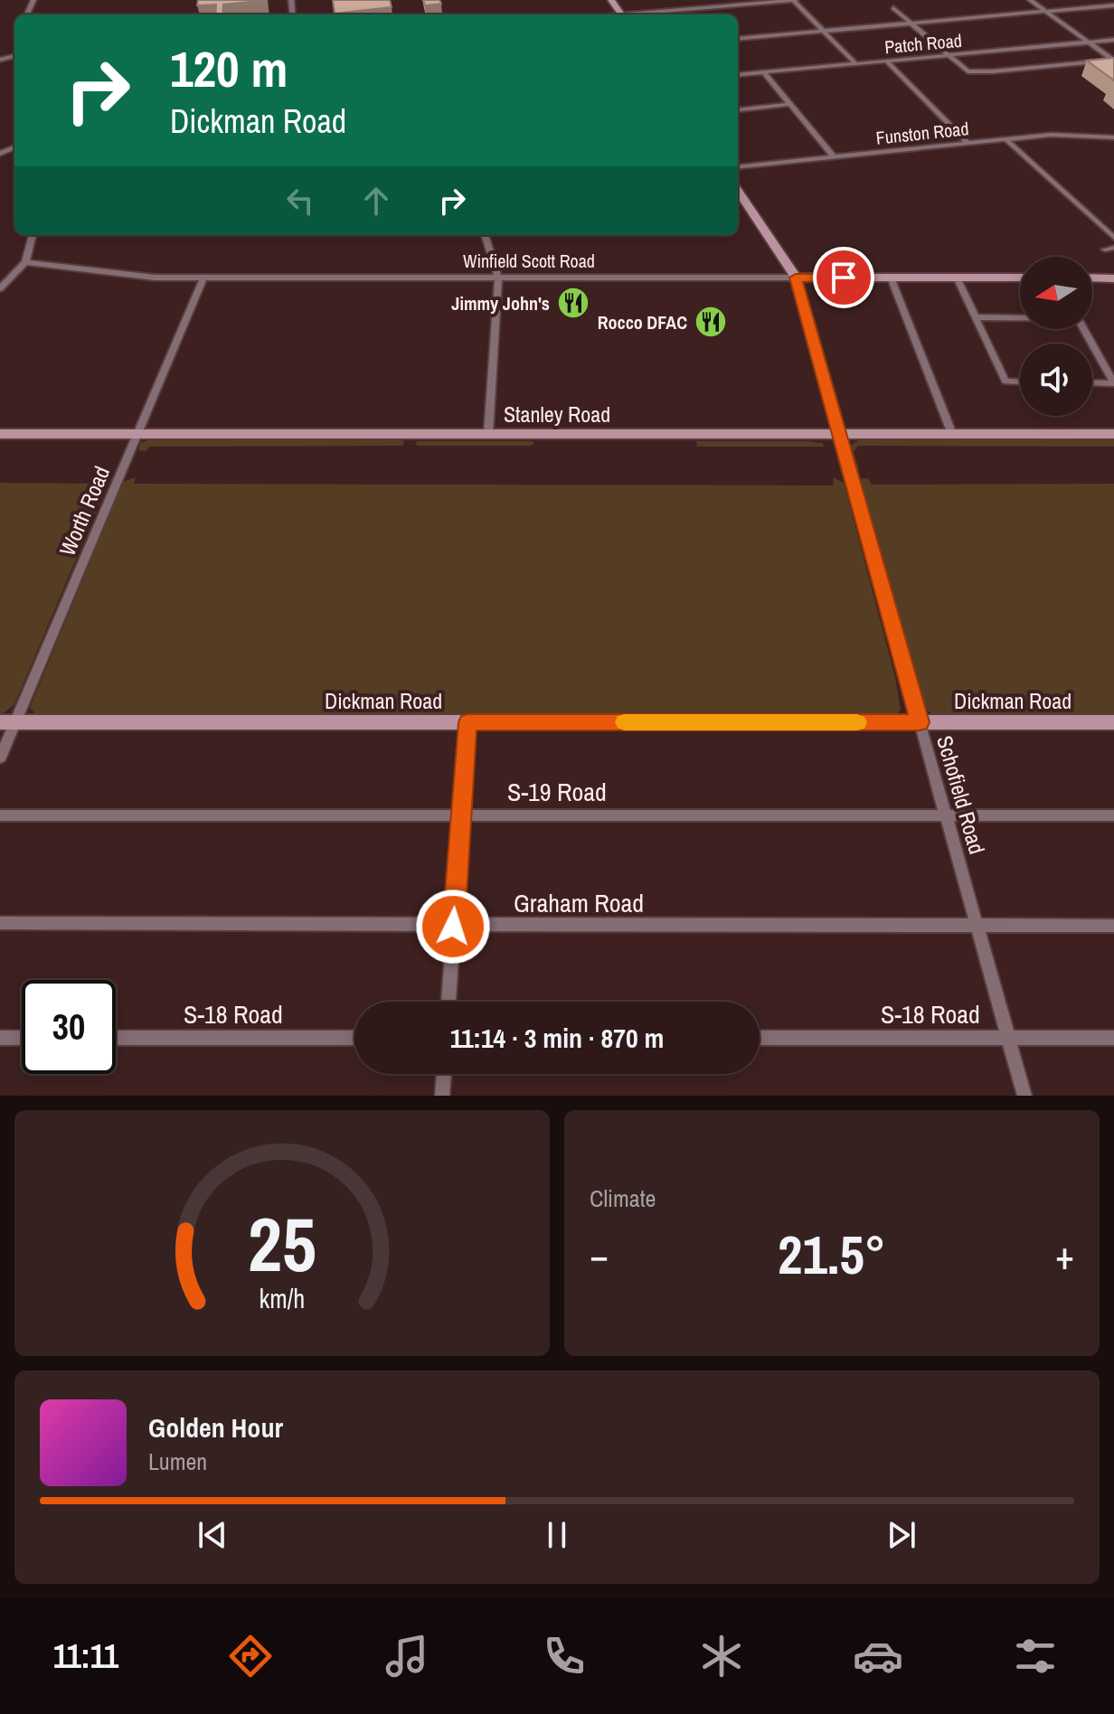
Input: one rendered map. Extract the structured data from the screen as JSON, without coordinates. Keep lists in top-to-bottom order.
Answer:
{
  "streets": {
    "street": [
      "Patch Road",
      "Funston Road",
      "Winfield Scott Road",
      "Stanley Road",
      "Worth Road",
      "Dickman Road",
      "S-19 Road",
      "Schofield Road",
      "Graham Road",
      "S-18 Road"
    ]
  },
  "crossings": [
    ["Winfield Scott Road", "Worth Road"],
    ["Winfield Scott Road", "Schofield Road"],
    ["Stanley Road", "Worth Road"],
    ["Stanley Road", "Schofield Road"],
    ["Worth Road", "Dickman Road"],
    ["Dickman Road", "Schofield Road"],
    ["S-19 Road", "Schofield Road"],
    ["Schofield Road", "Graham Road"],
    ["Schofield Road", "S-18 Road"]
  ],
  "places": {
    "restaurant": ["Jimmy John's", "Rocco DFAC"]
  },
  "north": "left",
  "page": {
    "turn": ["120 m", "Dickman Road"],
    "limit": "30",
    "trip": "11:14 · 3 min · 870 m",
    "tile": "Climate",
    "heat": ["−", "21.5°", "+"],
    "song": ["Golden Hour", "Lumen"],
    "tabs": "11:11",
    "gauge": ["25", "km/h"]
  }
}
